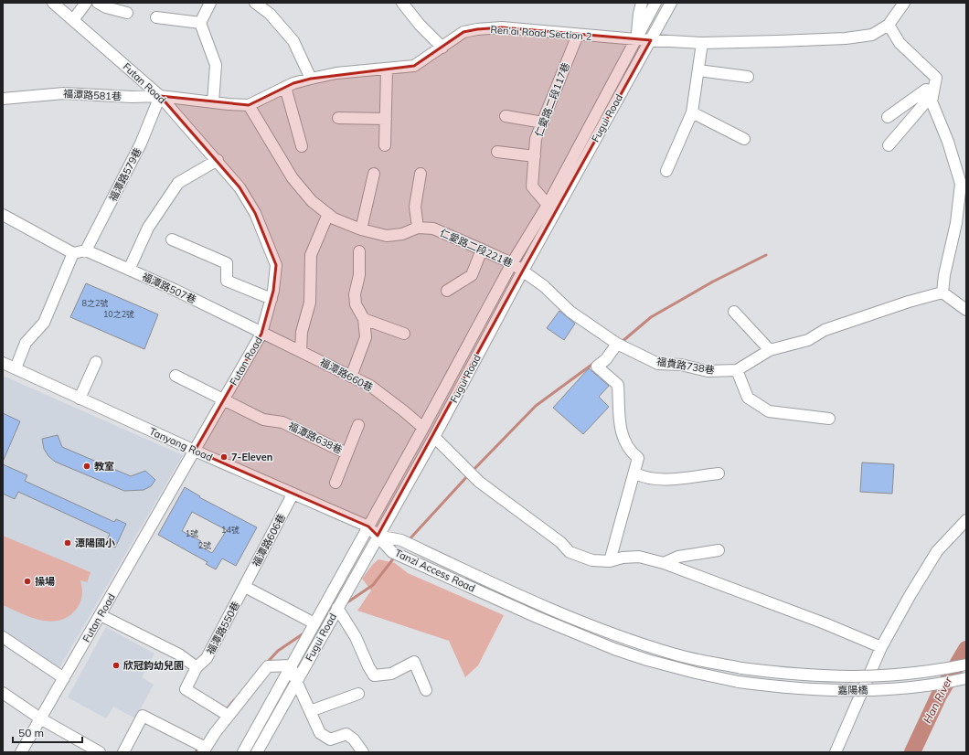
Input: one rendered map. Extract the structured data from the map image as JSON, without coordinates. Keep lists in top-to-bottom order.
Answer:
{
  "streets": {
    "street": [
      "Ren’ai Road Section 2",
      "Futan Road",
      "福潭路581巷",
      "仁愛路二段117巷",
      "Fugui Road",
      "福潭路579巷",
      "仁愛路二段221巷",
      "福潭路507巷",
      "福貴路738巷",
      "福潭路660巷",
      "福潭路638巷",
      "Tanyang Road",
      "福潭路606巷",
      "Tanzi Access Road",
      "福潭路550巷",
      "嘉陽橋"
    ]
  },
  "crossings": [
    ["Ren’ai Road Section 2", "仁愛路二段117巷"],
    ["Ren’ai Road Section 2", "Fugui Road"],
    ["Ren’ai Road Section 2", "仁愛路二段221巷"],
    ["Futan Road", "福潭路581巷"],
    ["Futan Road", "福潭路579巷"],
    ["Futan Road", "福潭路507巷"],
    ["Futan Road", "福潭路660巷"],
    ["Futan Road", "福潭路638巷"],
    ["Futan Road", "Tanyang Road"],
    ["福潭路581巷", "福潭路579巷"],
    ["仁愛路二段117巷", "Fugui Road"],
    ["Fugui Road", "仁愛路二段221巷"],
    ["Fugui Road", "福貴路738巷"],
    ["Fugui Road", "福潭路660巷"],
    ["Fugui Road", "Tanyang Road"],
    ["Fugui Road", "Tanzi Access Road"],
    ["福潭路579巷", "福潭路507巷"],
    ["仁愛路二段221巷", "福貴路738巷"],
    ["福潭路507巷", "福潭路660巷"],
    ["Tanyang Road", "福潭路606巷"],
    ["Tanyang Road", "Tanzi Access Road"],
    ["福潭路606巷", "福潭路550巷"],
    ["Tanzi Access Road", "嘉陽橋"]
  ],
  "water": ["Han River"],
  "places": [
    "7-Eleven",
    "教室",
    "潭陽國小",
    "操場",
    "欣冠鈞幼兒園"
  ],
  "house_numbers": [
    "8之2號",
    "10之2號",
    "14號",
    "1號",
    "2號"
  ],
  "scale_bar": "50 m"
}
